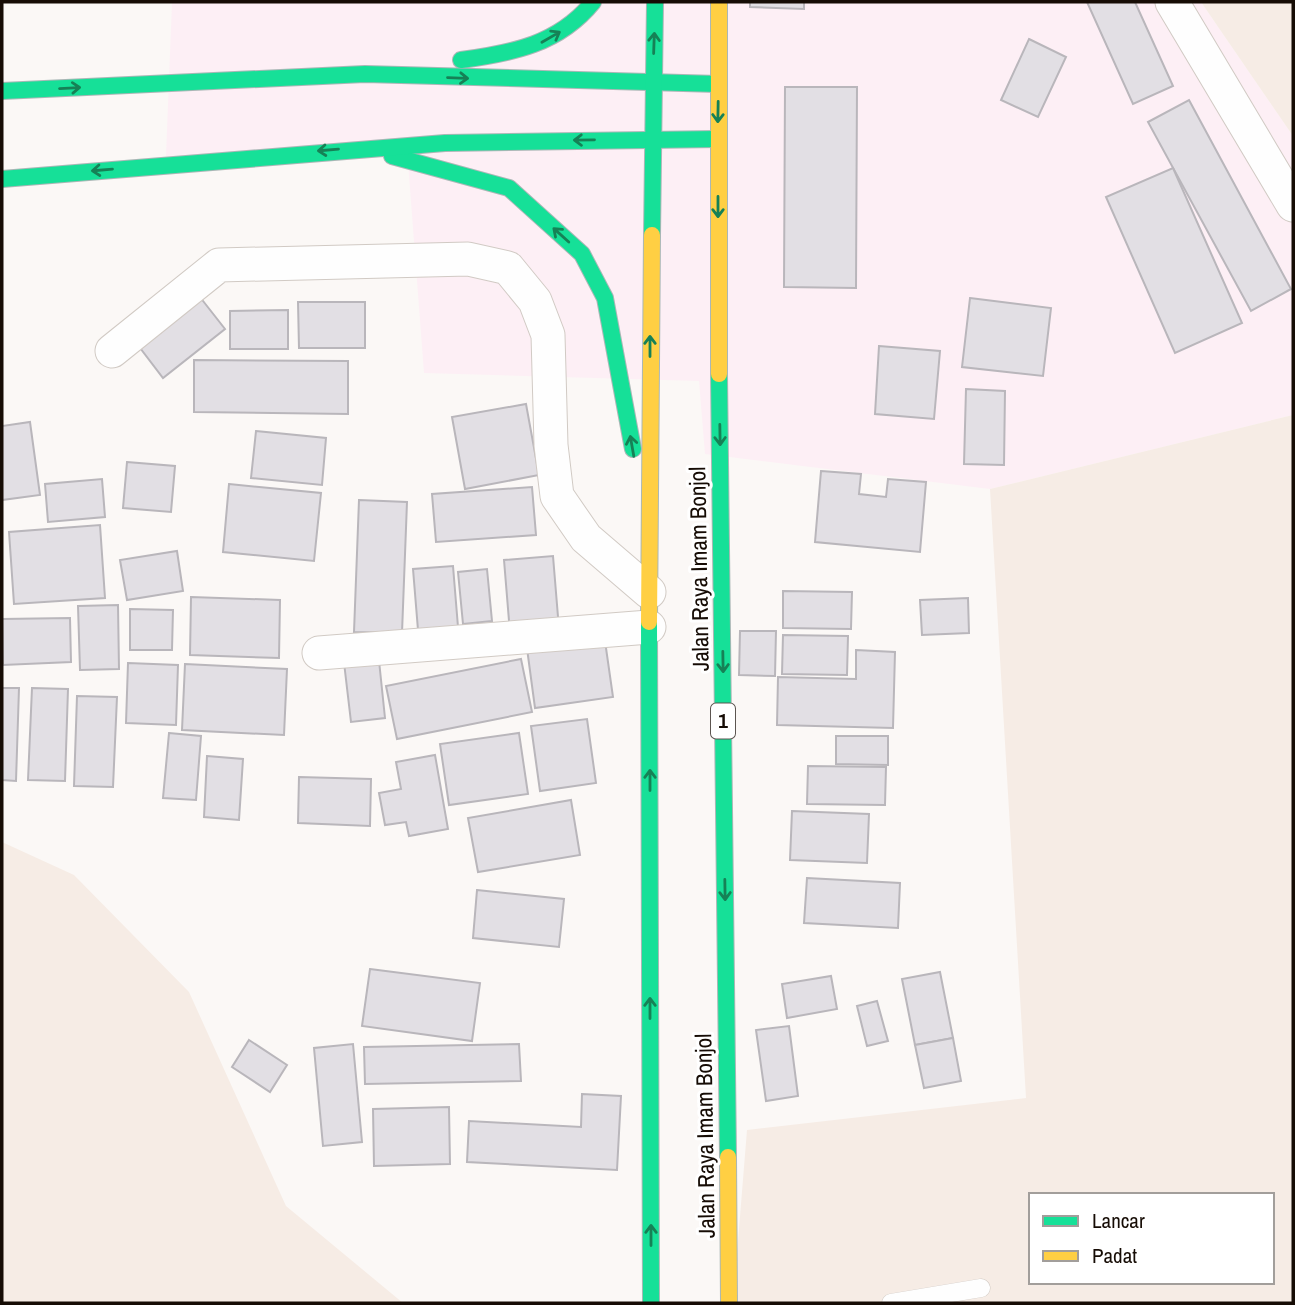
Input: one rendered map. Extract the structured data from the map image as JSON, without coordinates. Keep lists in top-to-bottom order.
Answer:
{
  "streets": {
    "highway": ["Jalan Raya Imam Bonjol", "1"]
  },
  "legend": ["Lancar", "Padat"]
}
